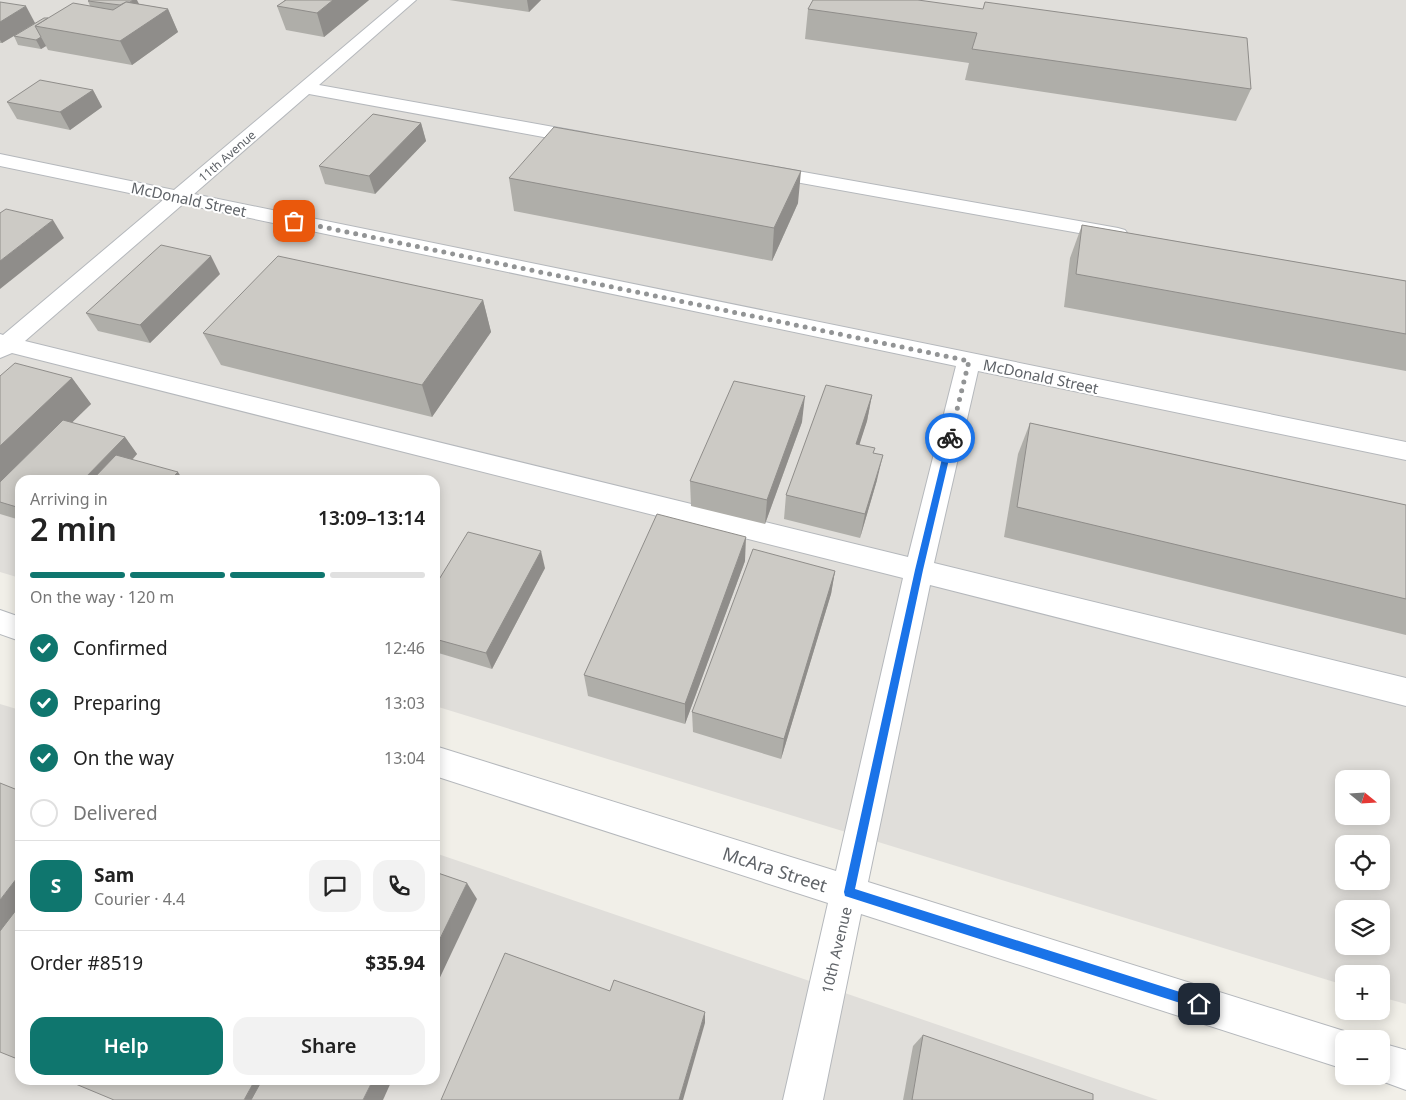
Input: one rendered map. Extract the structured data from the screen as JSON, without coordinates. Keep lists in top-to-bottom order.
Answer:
{
  "streets": {
    "street": [
      "11th Avenue",
      "McDonald Street",
      "McAra Street",
      "10th Avenue"
    ]
  },
  "crossings": [
    ["11th Avenue", "McDonald Street"],
    ["McDonald Street", "10th Avenue"],
    ["McAra Street", "10th Avenue"]
  ],
  "north": "right",
  "page": {
    "heading": ["2 min", "Arriving in", "13:09–13:14"],
    "panel": [
      "Sam",
      "Courier · 4.4",
      "Order #8519",
      "$35.94"
    ],
    "bar": "On the way · 120 m",
    "list": [
      ["Confirmed", "12:46"],
      ["Preparing", "13:03"],
      ["On the way", "13:04"],
      "Delivered"
    ],
    "map_buttons": ["+", "−"],
    "round": "S",
    "buttons": ["Help", "Share"]
  }
}
